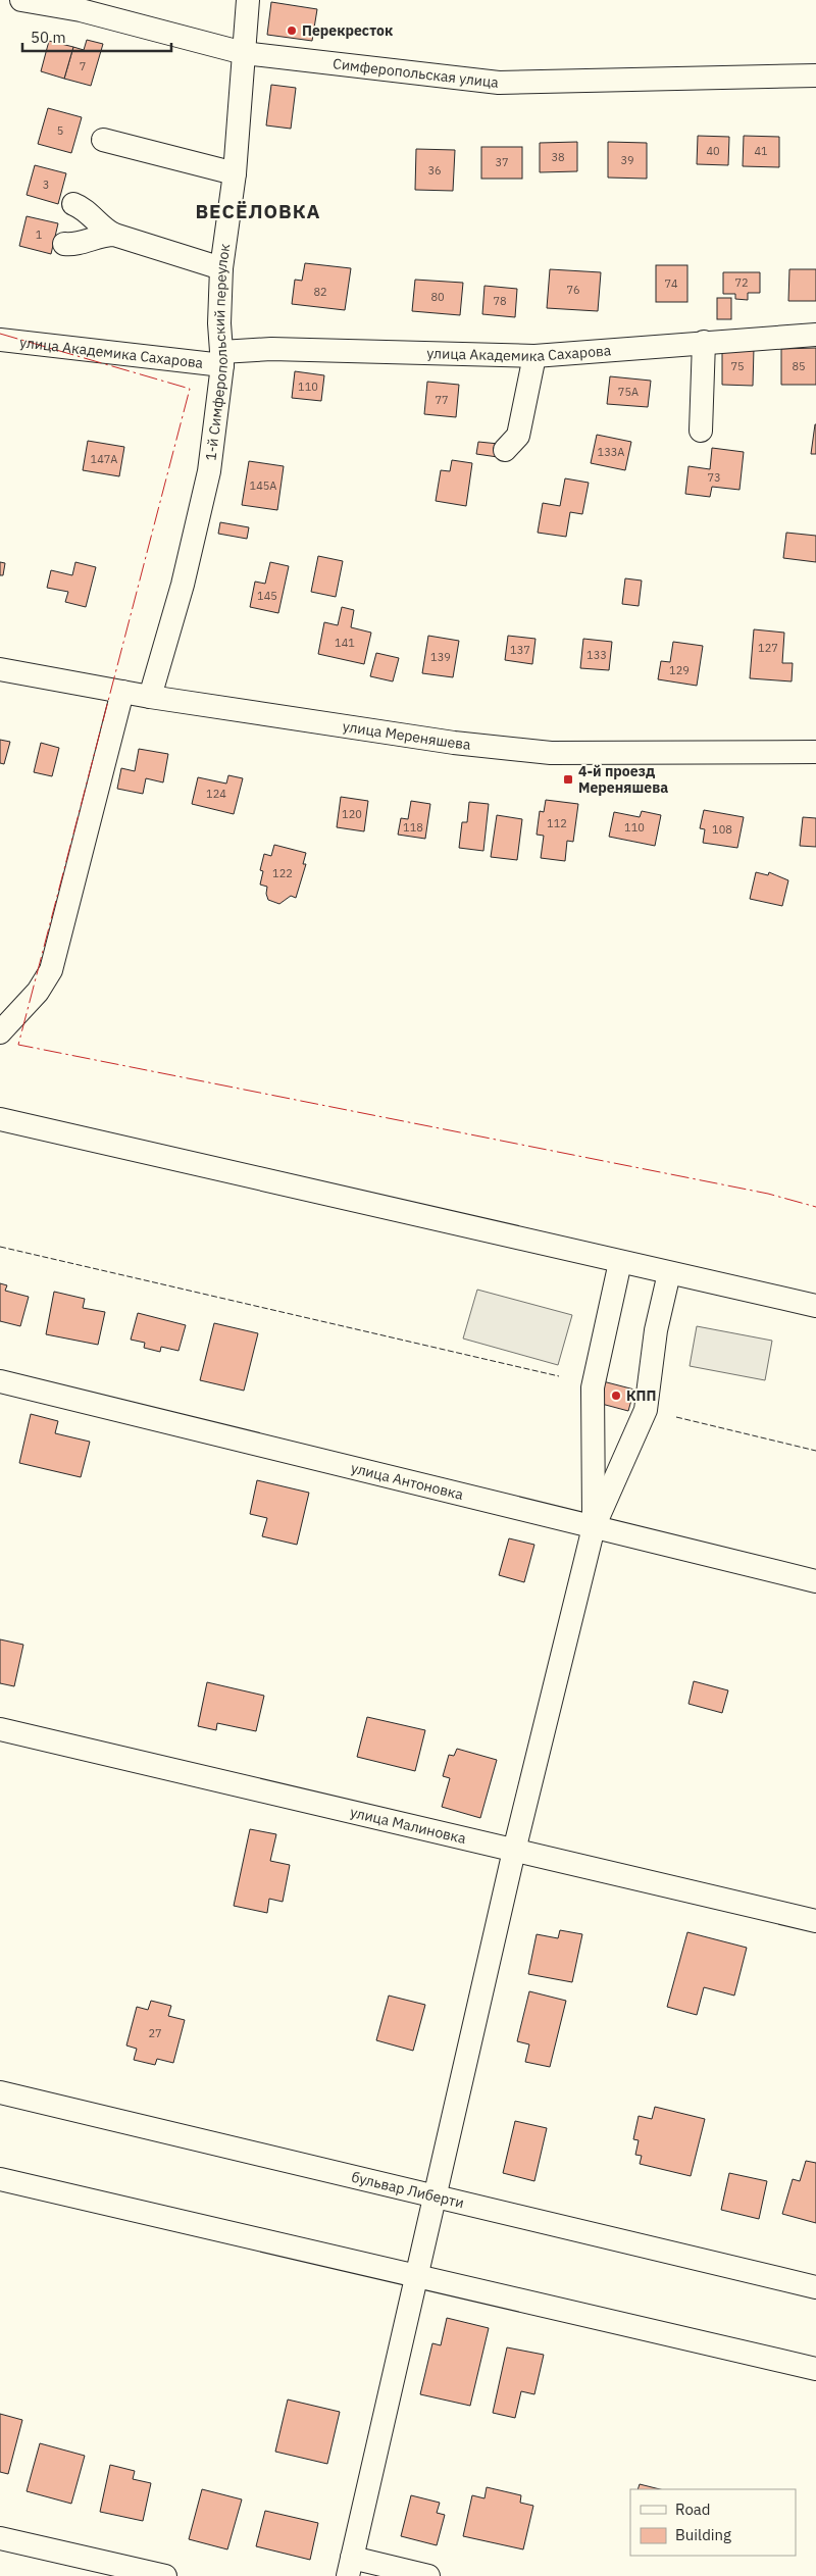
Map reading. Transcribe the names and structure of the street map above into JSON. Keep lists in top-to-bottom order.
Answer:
{
  "streets": {
    "street": [
      "Симферопольская улица",
      "улица Академика Сахарова",
      "1-й Симферопольский переулок",
      "улица Мереняшева",
      "улица Антоновка",
      "улица Малиновка",
      "бульвар Либерти"
    ]
  },
  "crossings": [
    ["Симферопольская улица", "1-й Симферопольский переулок"],
    ["улица Академика Сахарова", "1-й Симферопольский переулок"],
    ["1-й Симферопольский переулок", "улица Мереняшева"]
  ],
  "districts": ["ВЕСЁЛОВКА"],
  "places": {
    "other": ["Перекресток", "КПП"],
    "transit": ["4-й проезд Мереняшева"]
  },
  "house_numbers": [
    "7",
    "5",
    "40",
    "41",
    "38",
    "39",
    "37",
    "36",
    "3",
    "1",
    "72",
    "74",
    "76",
    "82",
    "80",
    "78",
    "75",
    "85",
    "110",
    "75А",
    "77",
    "133А",
    "147А",
    "73",
    "145А",
    "145",
    "141",
    "127",
    "137",
    "133",
    "139",
    "129",
    "124",
    "120",
    "112",
    "118",
    "110",
    "108",
    "122",
    "27"
  ],
  "legend": ["Road", "Building"],
  "scale_bar": "50 m"
}
